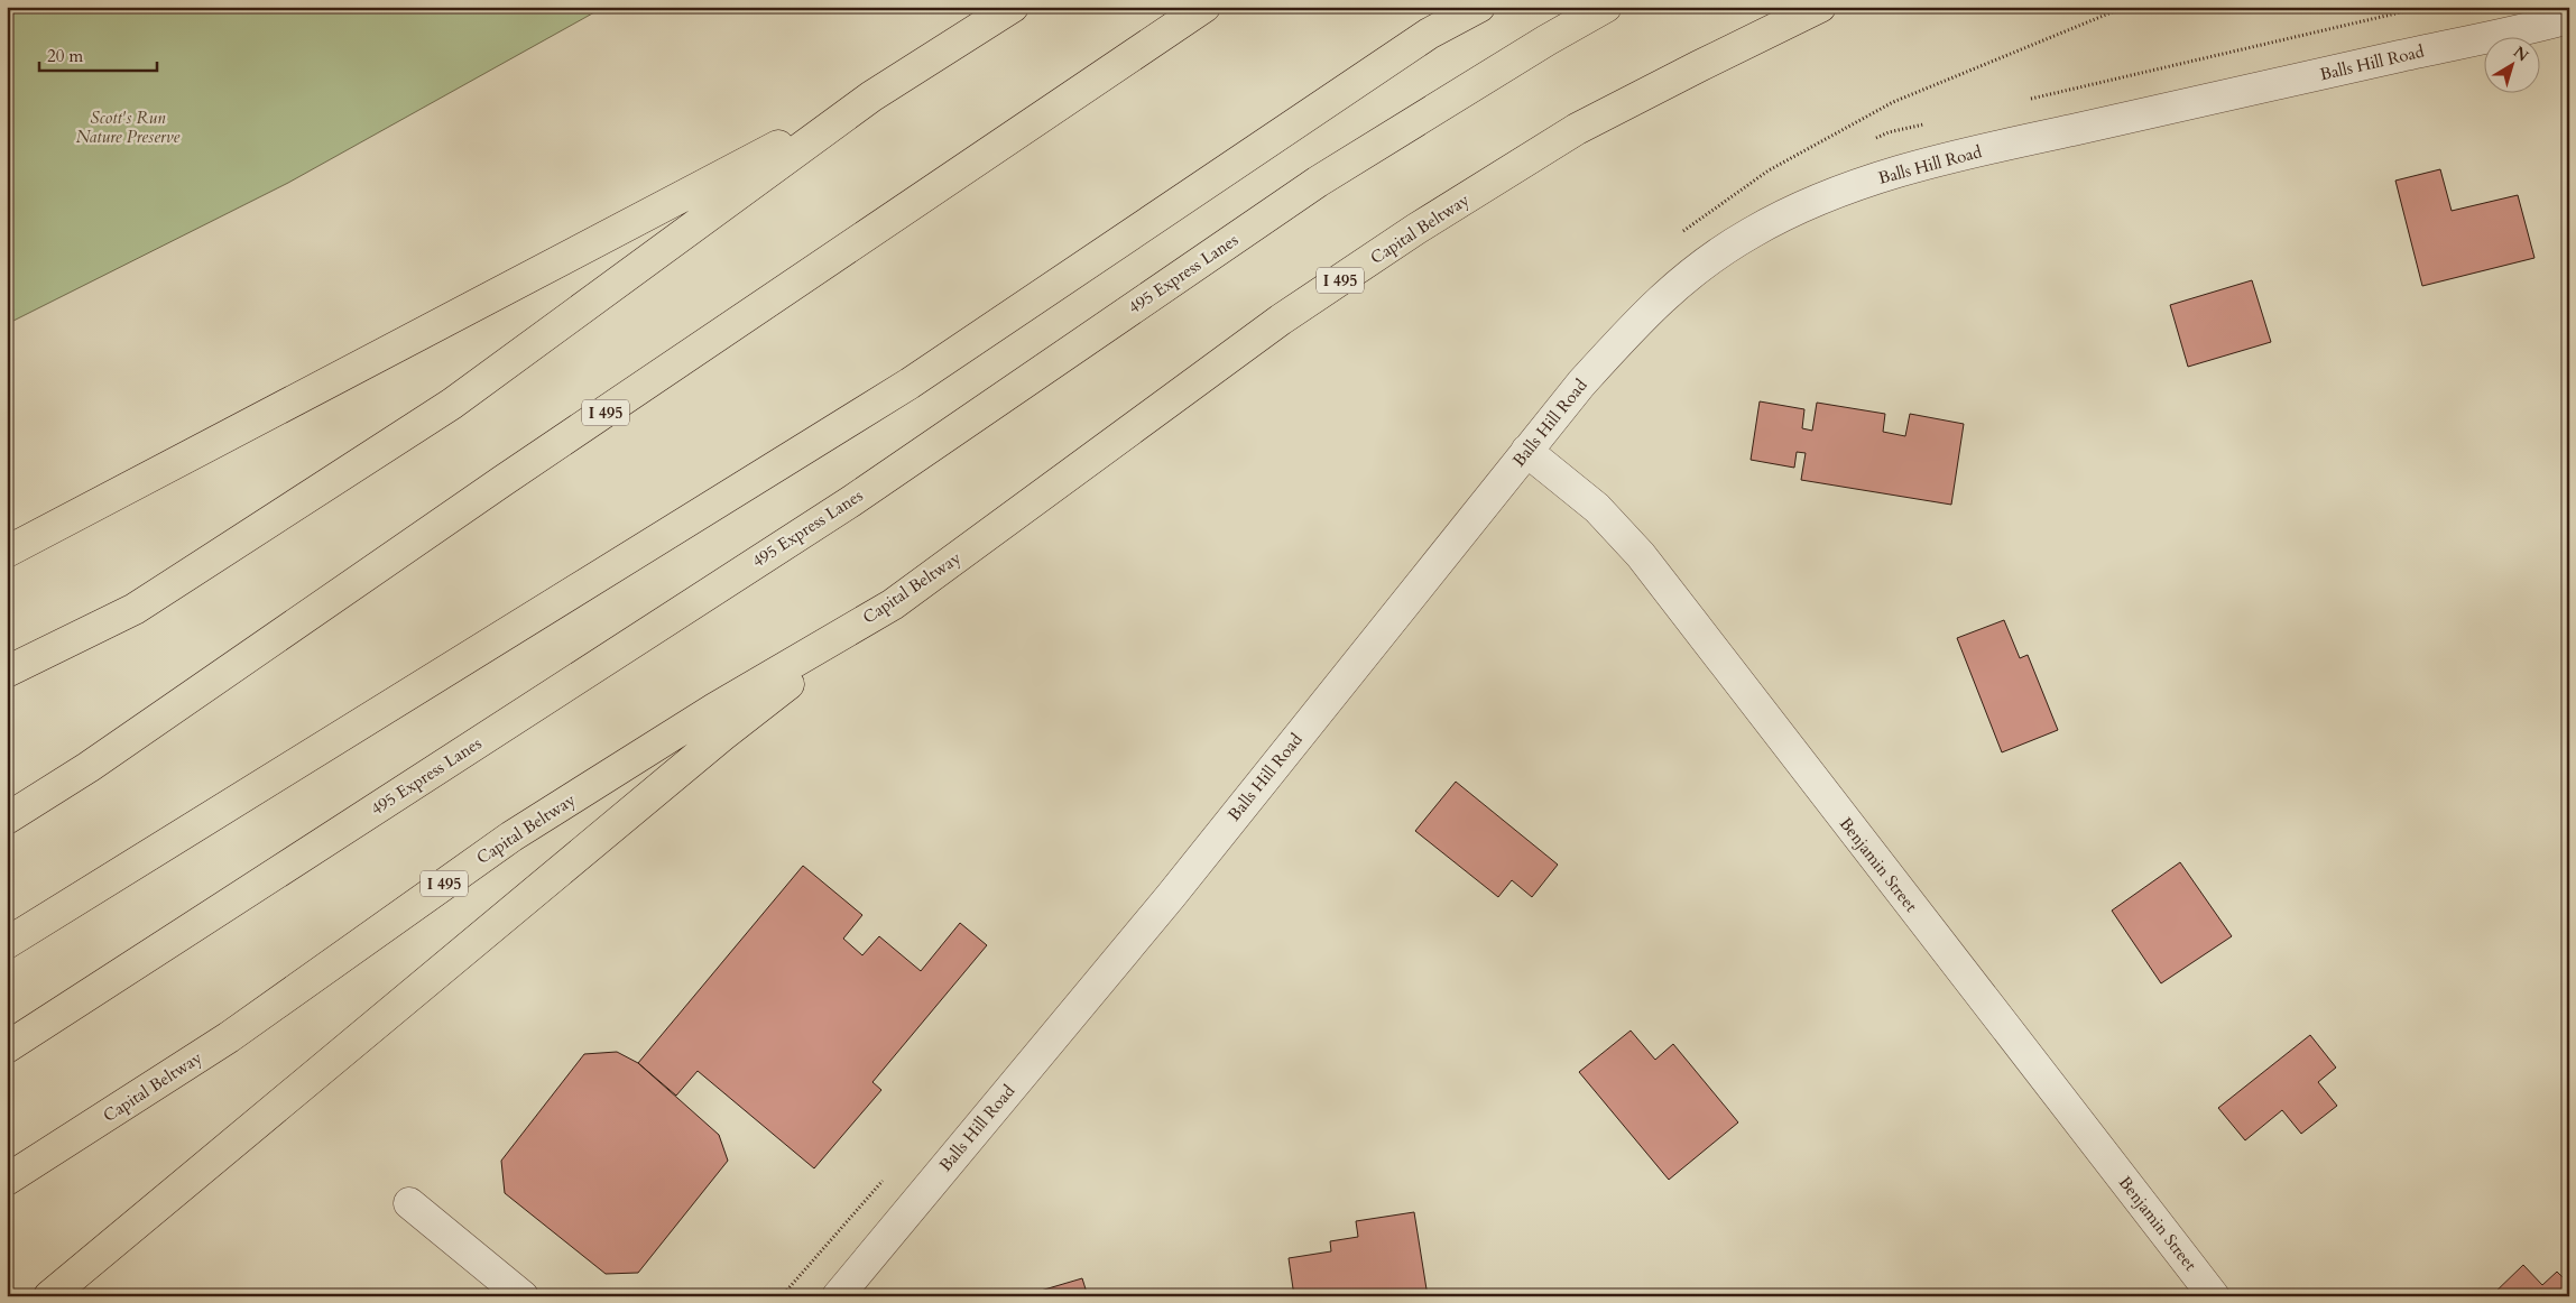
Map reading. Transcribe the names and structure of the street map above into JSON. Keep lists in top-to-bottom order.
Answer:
{
  "streets": {
    "highway": ["Capital Beltway", "495 Express Lanes", "I 495"],
    "street": ["Balls Hill Road", "Benjamin Street"]
  },
  "crossings": [
    ["Balls Hill Road", "Benjamin Street"]
  ],
  "parks": ["Scott's Run Nature Preserve"],
  "scale_bar": "20 m",
  "north": "top right"
}
